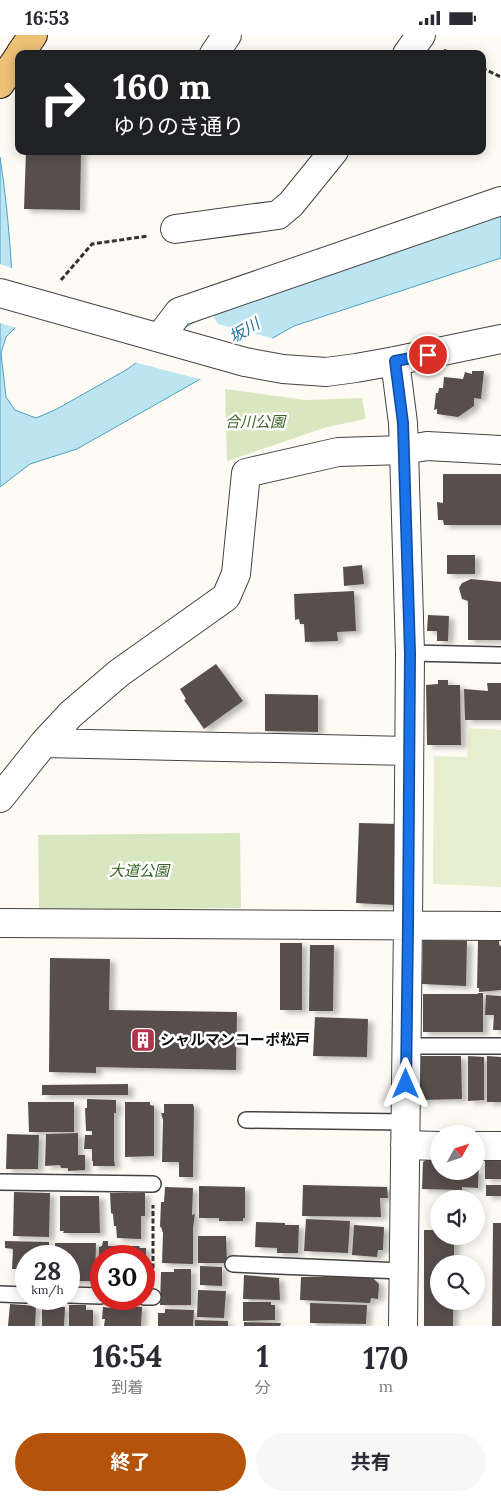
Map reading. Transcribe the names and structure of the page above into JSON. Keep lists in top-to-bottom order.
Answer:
{
  "water": ["坂川"],
  "parks": ["合川公園", "大道公園"],
  "places": {
    "building": ["シャルマンコーポ松戸"]
  },
  "north": "top right",
  "page": {
    "status": "16:53",
    "turn": ["160 m", "ゆりのき通り"],
    "speed": "28 km/h",
    "limit": "30",
    "eta": [
      "16:54",
      "到着",
      "1",
      "分",
      "170",
      "m"
    ],
    "buttons": ["終了", "共有"]
  }
}
